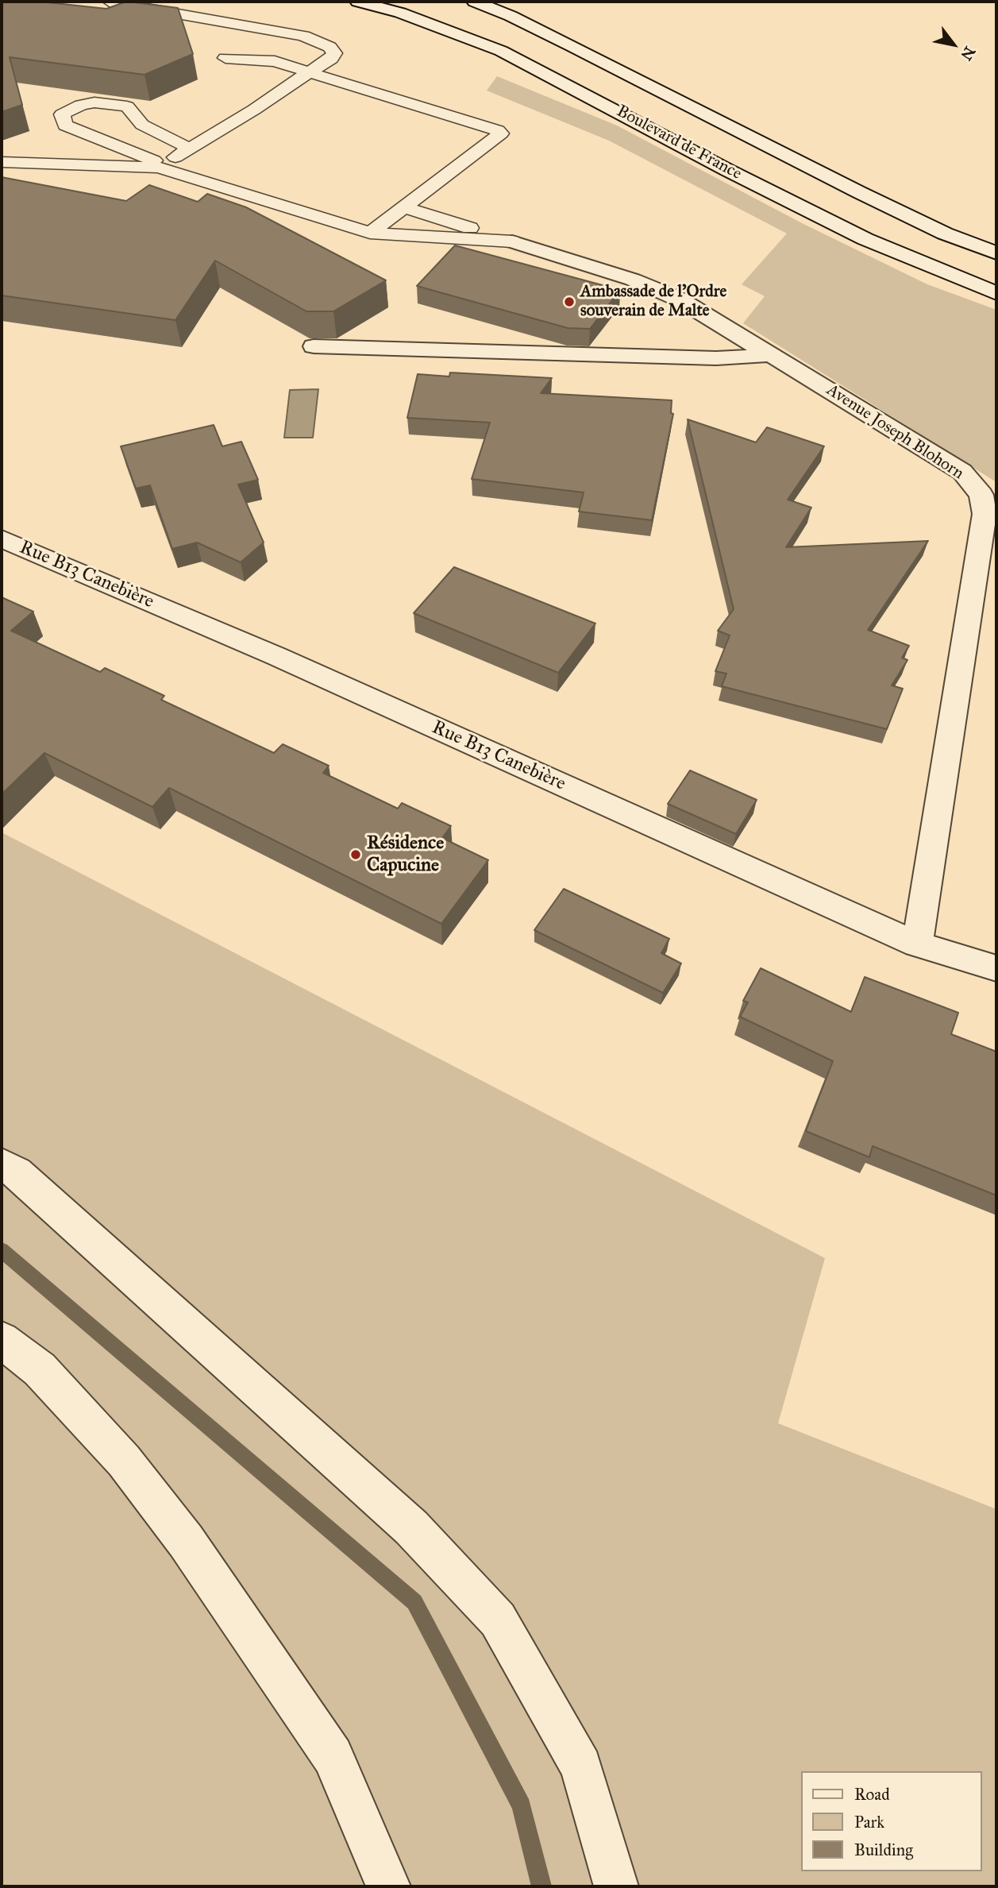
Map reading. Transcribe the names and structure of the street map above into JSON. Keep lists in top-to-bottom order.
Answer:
{
  "streets": {
    "street": ["Boulevard de France", "Avenue Joseph Blohorn", "Rue B13 Canebière"]
  },
  "crossings": [
    ["Avenue Joseph Blohorn", "Rue B13 Canebière"]
  ],
  "places": ["Ambassade de l’Ordre souverain de Malte", "Résidence Capucine"],
  "legend": ["Road", "Park", "Building"],
  "north": "bottom right"
}
